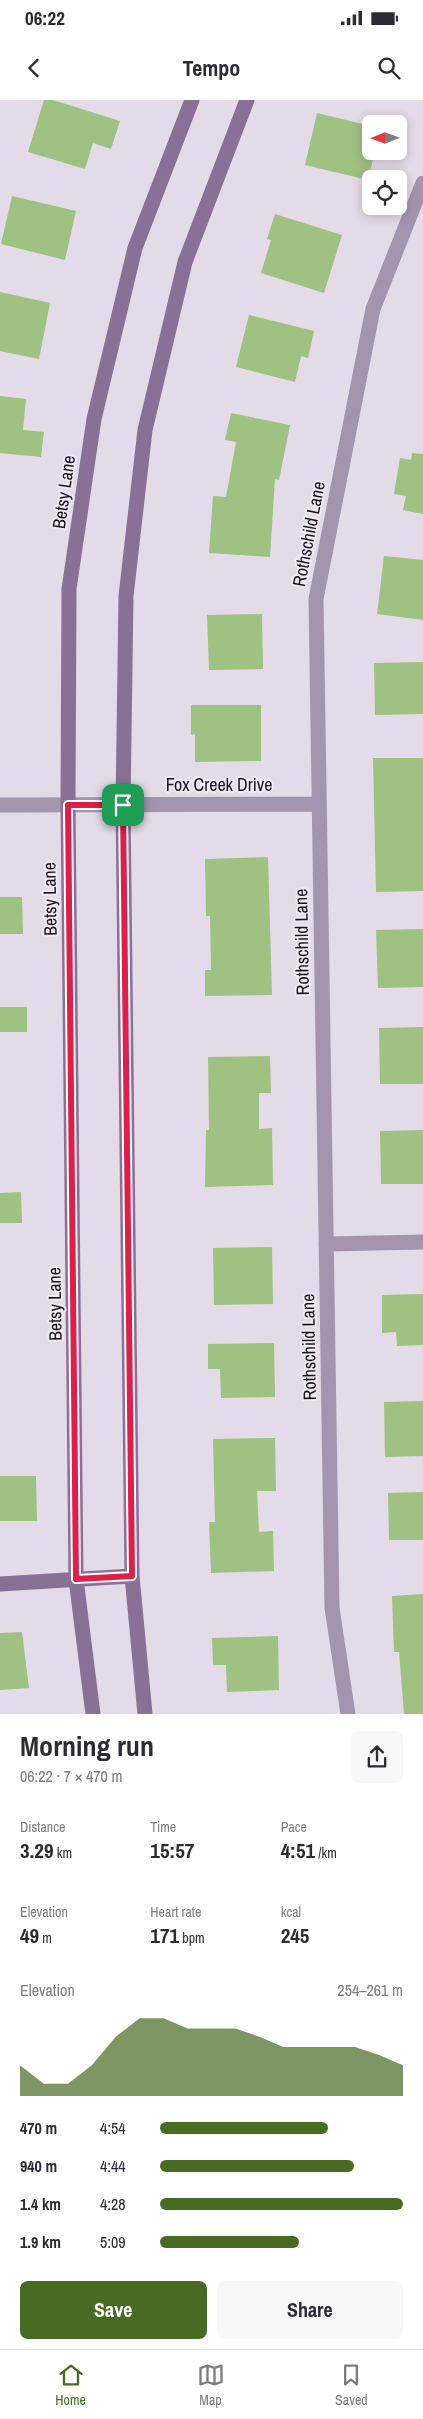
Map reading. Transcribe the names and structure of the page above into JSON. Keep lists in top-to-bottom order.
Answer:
{
  "streets": {
    "main road": ["Betsy Lane"],
    "street": ["Rothschild Lane", "Fox Creek Drive"]
  },
  "crossings": [
    ["Betsy Lane", "Fox Creek Drive"],
    ["Rothschild Lane", "Fox Creek Drive"]
  ],
  "north": "left",
  "page": {
    "status": "06:22",
    "header": "Tempo",
    "heading": ["Morning run", "06:22 · 7 × 470 m"],
    "stats": [
      ["Distance", "3.29 km"],
      ["Time", "15:57"],
      ["Pace", "4:51 /km"],
      ["Elevation", "49 m"],
      ["Heart rate", "171 bpm"],
      ["kcal", "245"]
    ],
    "chart": ["Elevation", "254–261 m"],
    "list": [
      {
        "name": "470 m",
        "note": "4:54"
      },
      {
        "name": "940 m",
        "note": "4:44"
      },
      {
        "name": "1.4 km",
        "note": "4:28"
      },
      {
        "name": "1.9 km",
        "note": "5:09"
      }
    ],
    "buttons": ["Save", "Share"],
    "tabs": ["Home", "Map", "Saved"]
  }
}
